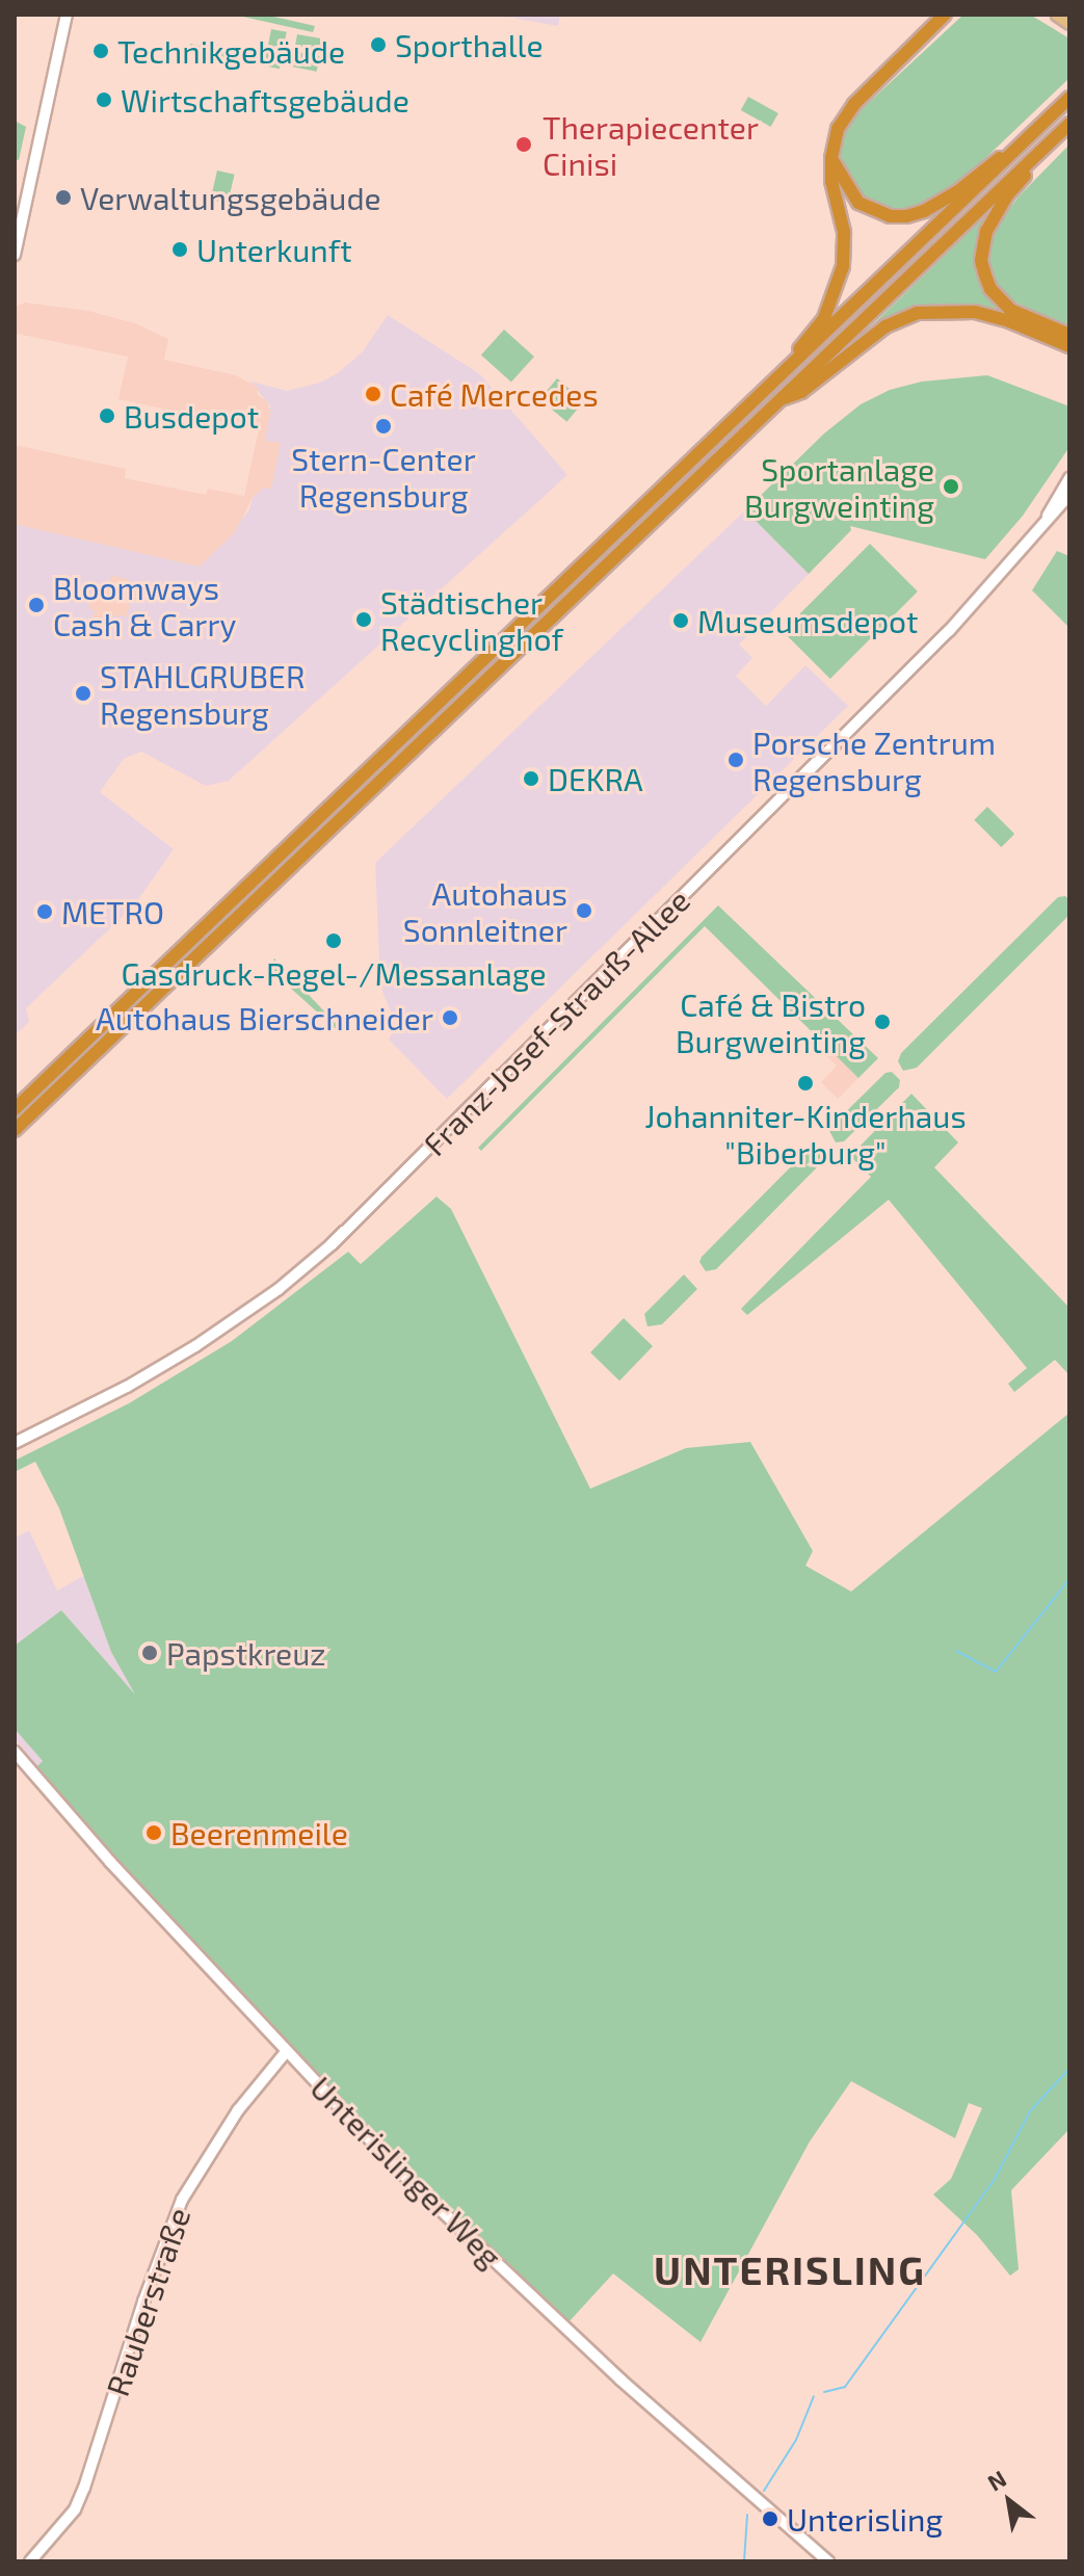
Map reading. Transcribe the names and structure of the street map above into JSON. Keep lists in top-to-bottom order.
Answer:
{
  "streets": {
    "street": ["Franz-Josef-Strauß-Allee", "Unterislinger Weg", "Rauberstraße"]
  },
  "crossings": [
    ["Unterislinger Weg", "Rauberstraße"]
  ],
  "districts": ["UNTERISLING"],
  "places": [
    "Sporthalle",
    "Technikgebäude",
    "Wirtschaftsgebäude",
    "Therapiecenter Cinisi",
    "Verwaltungsgebäude",
    "Unterkunft",
    "Café Mercedes",
    "Busdepot",
    "Stern-Center Regensburg",
    "Sportanlage Burgweinting",
    "Bloomways Cash & Carry",
    "Städtischer Recyclinghof",
    "Museumsdepot",
    "STAHLGRUBER Regensburg",
    "Porsche Zentrum Regensburg",
    "DEKRA",
    "Autohaus Sonnleitner",
    "METRO",
    "Gasdruck-Regel-/Messanlage",
    "Autohaus Bierschneider",
    "Café & Bistro Burgweinting",
    "Johanniter-Kinderhaus \"Biberburg\"",
    "Papstkreuz",
    "Beerenmeile",
    "Unterisling"
  ],
  "north": "top left"
}
